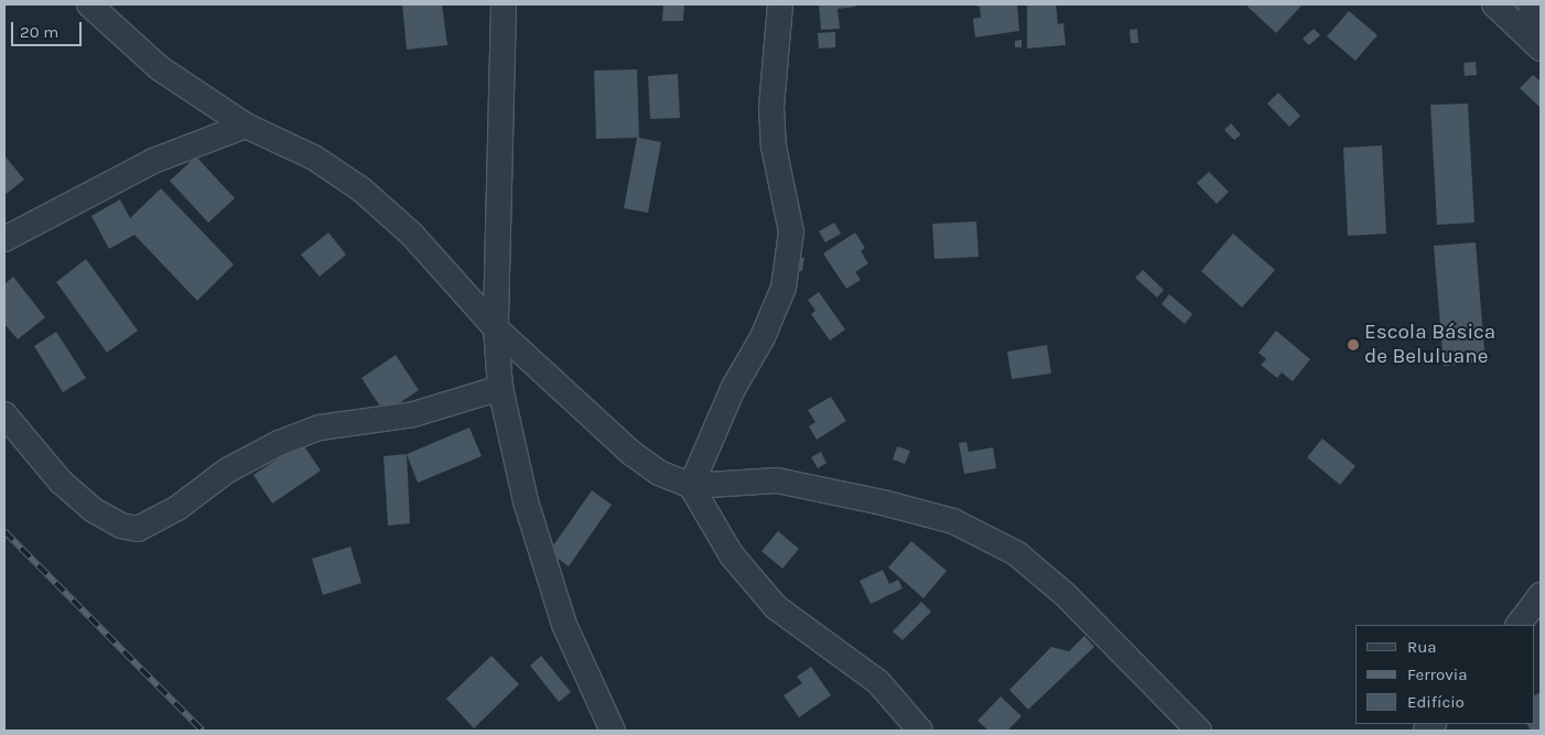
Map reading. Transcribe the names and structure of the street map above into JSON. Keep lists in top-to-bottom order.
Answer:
{
  "places": ["Escola Básica de Beluluane"],
  "legend": ["Rua", "Ferrovia", "Edifício"],
  "scale_bar": "20 m"
}
